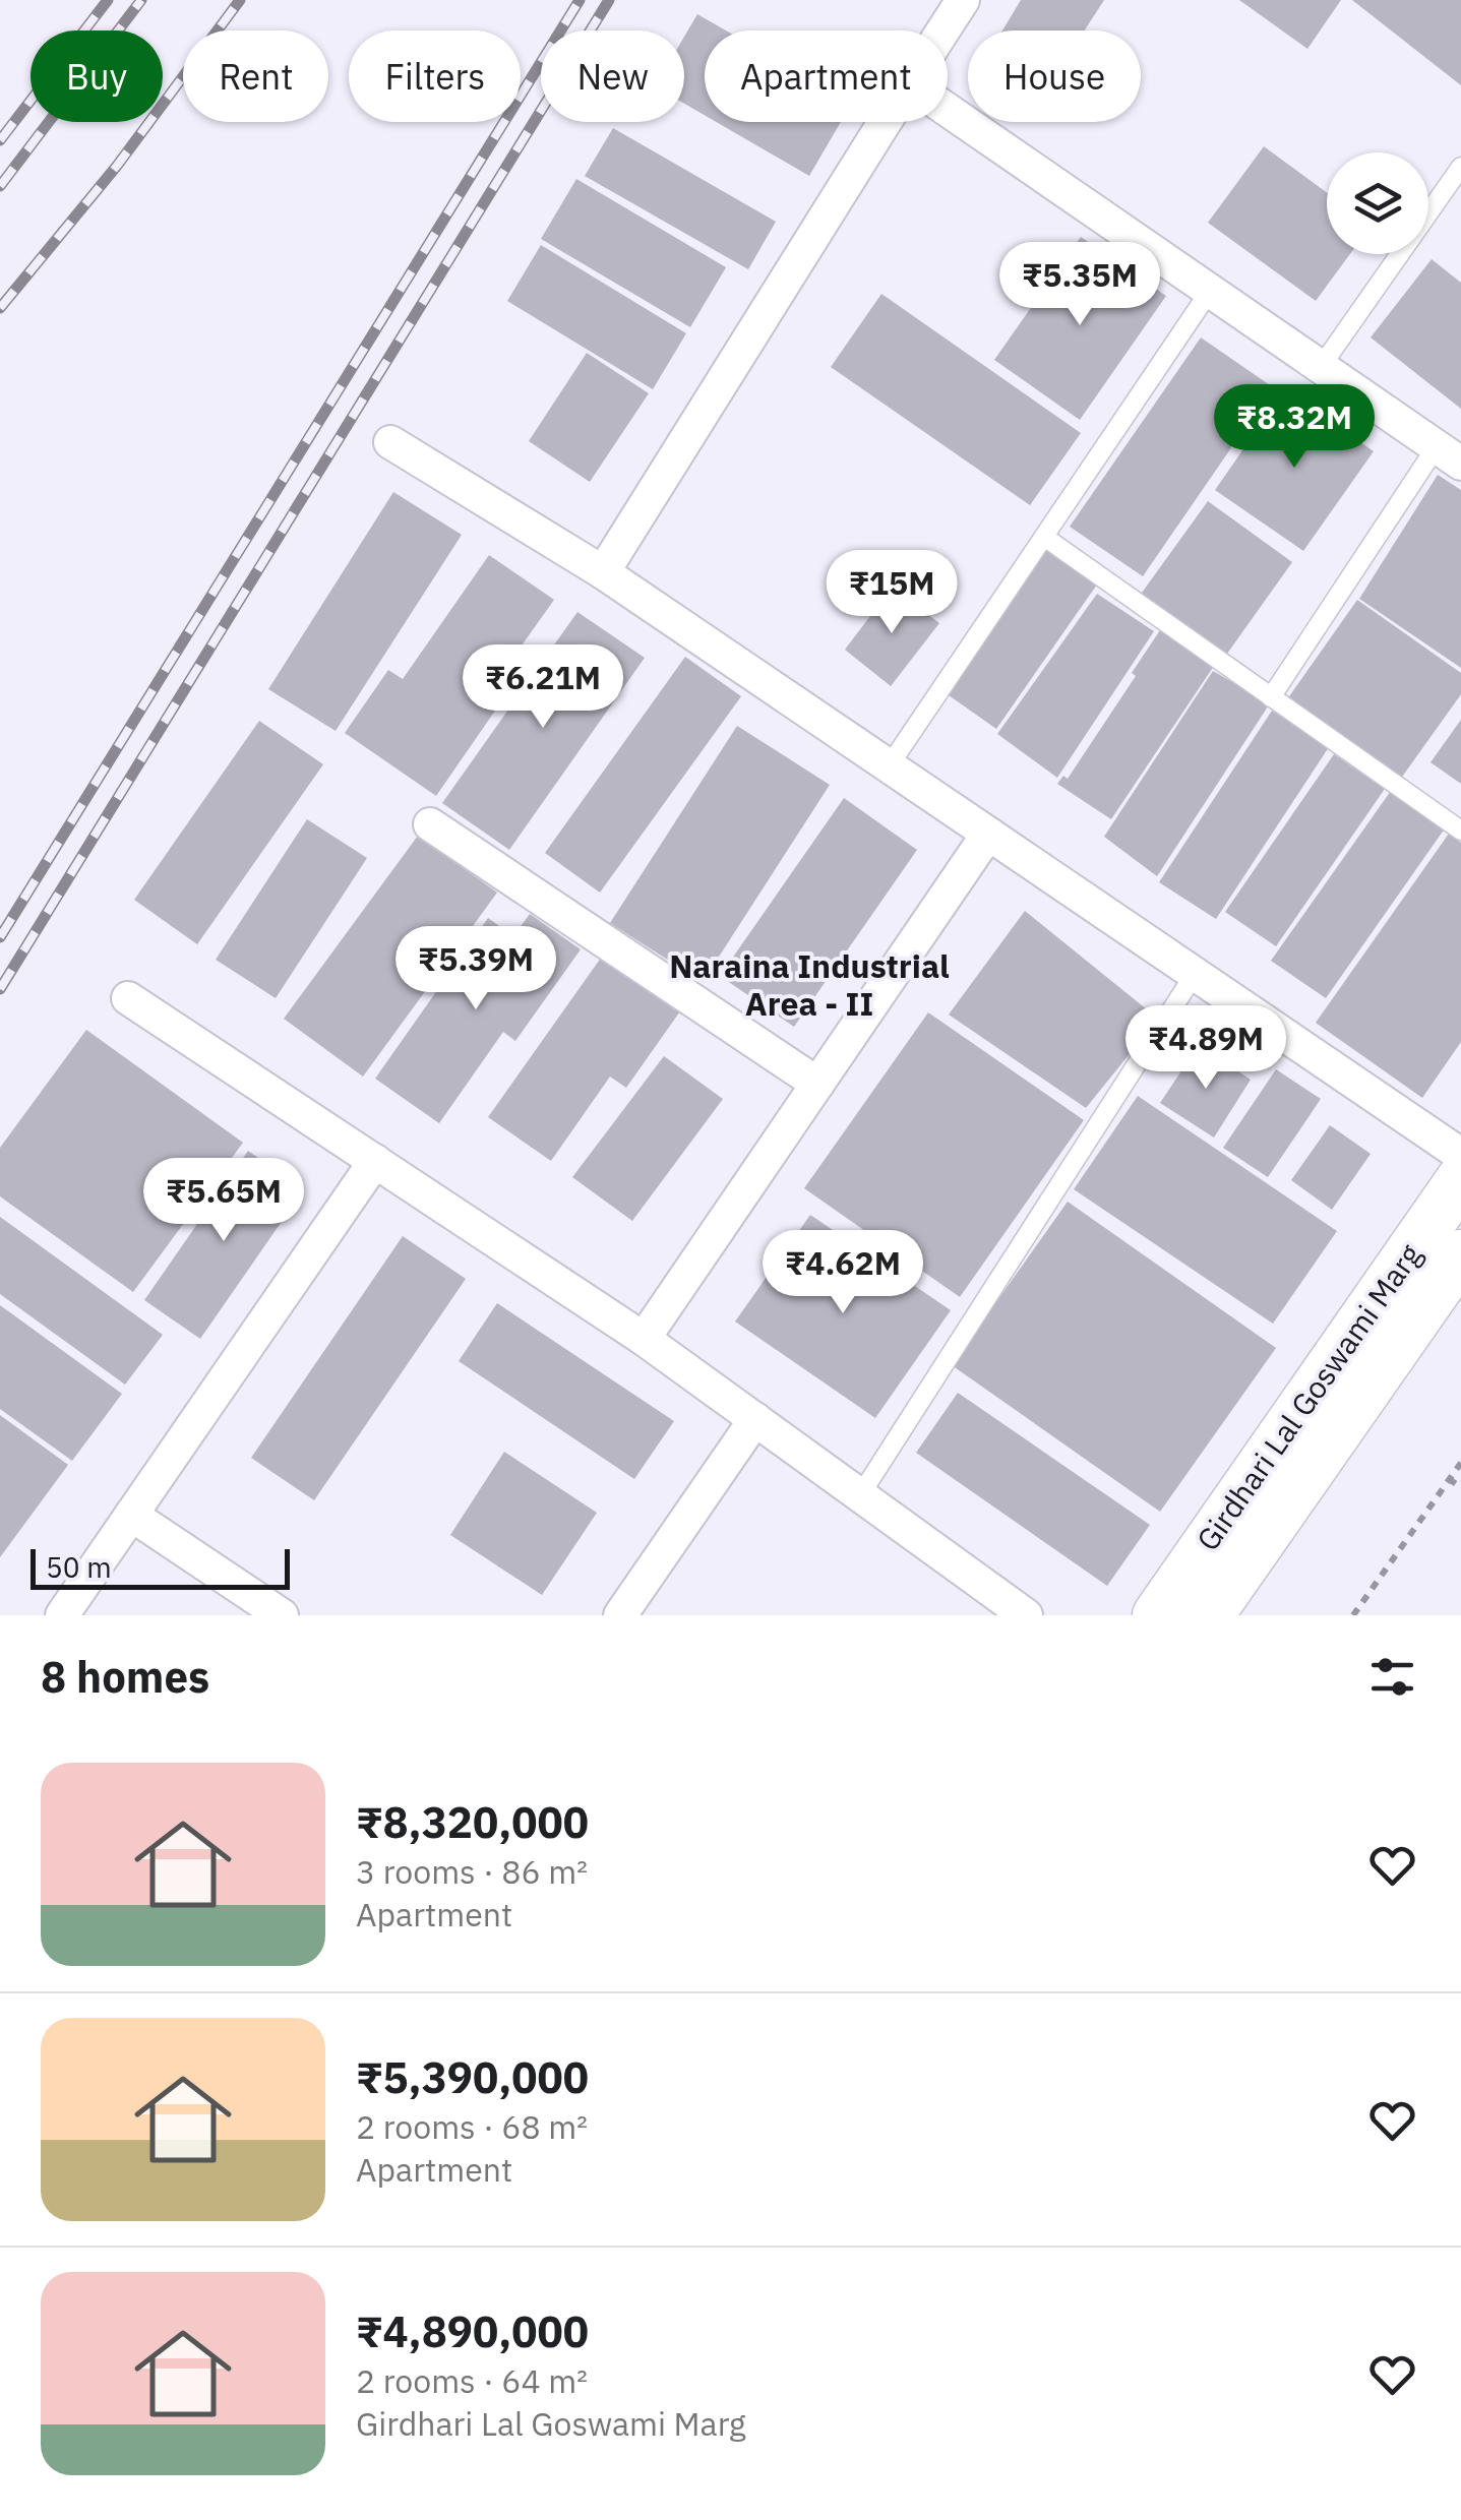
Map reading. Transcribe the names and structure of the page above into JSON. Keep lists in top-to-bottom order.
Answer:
{
  "streets": {
    "main road": ["Girdhari Lal Goswami Marg"]
  },
  "districts": ["Naraina Industrial Area - II"],
  "scale_bar": "50 m",
  "page": {
    "chip": [
      "Buy",
      "Rent",
      "Filters",
      "New",
      "Apartment",
      "House"
    ],
    "price": [
      "₹5.35M",
      "₹8.32M",
      "₹15M",
      "₹6.21M",
      "₹5.39M",
      "₹4.89M",
      "₹5.65M",
      "₹4.62M"
    ],
    "scale": "50 m",
    "heading": "8 homes",
    "list": [
      {
        "name": "₹8,320,000",
        "note": "3 rooms · 86 m² · Apartment"
      },
      {
        "name": "₹5,390,000",
        "note": "2 rooms · 68 m² · Apartment"
      },
      {
        "name": "₹4,890,000",
        "note": "2 rooms · 64 m² · Girdhari Lal Goswami Marg"
      }
    ]
  }
}
